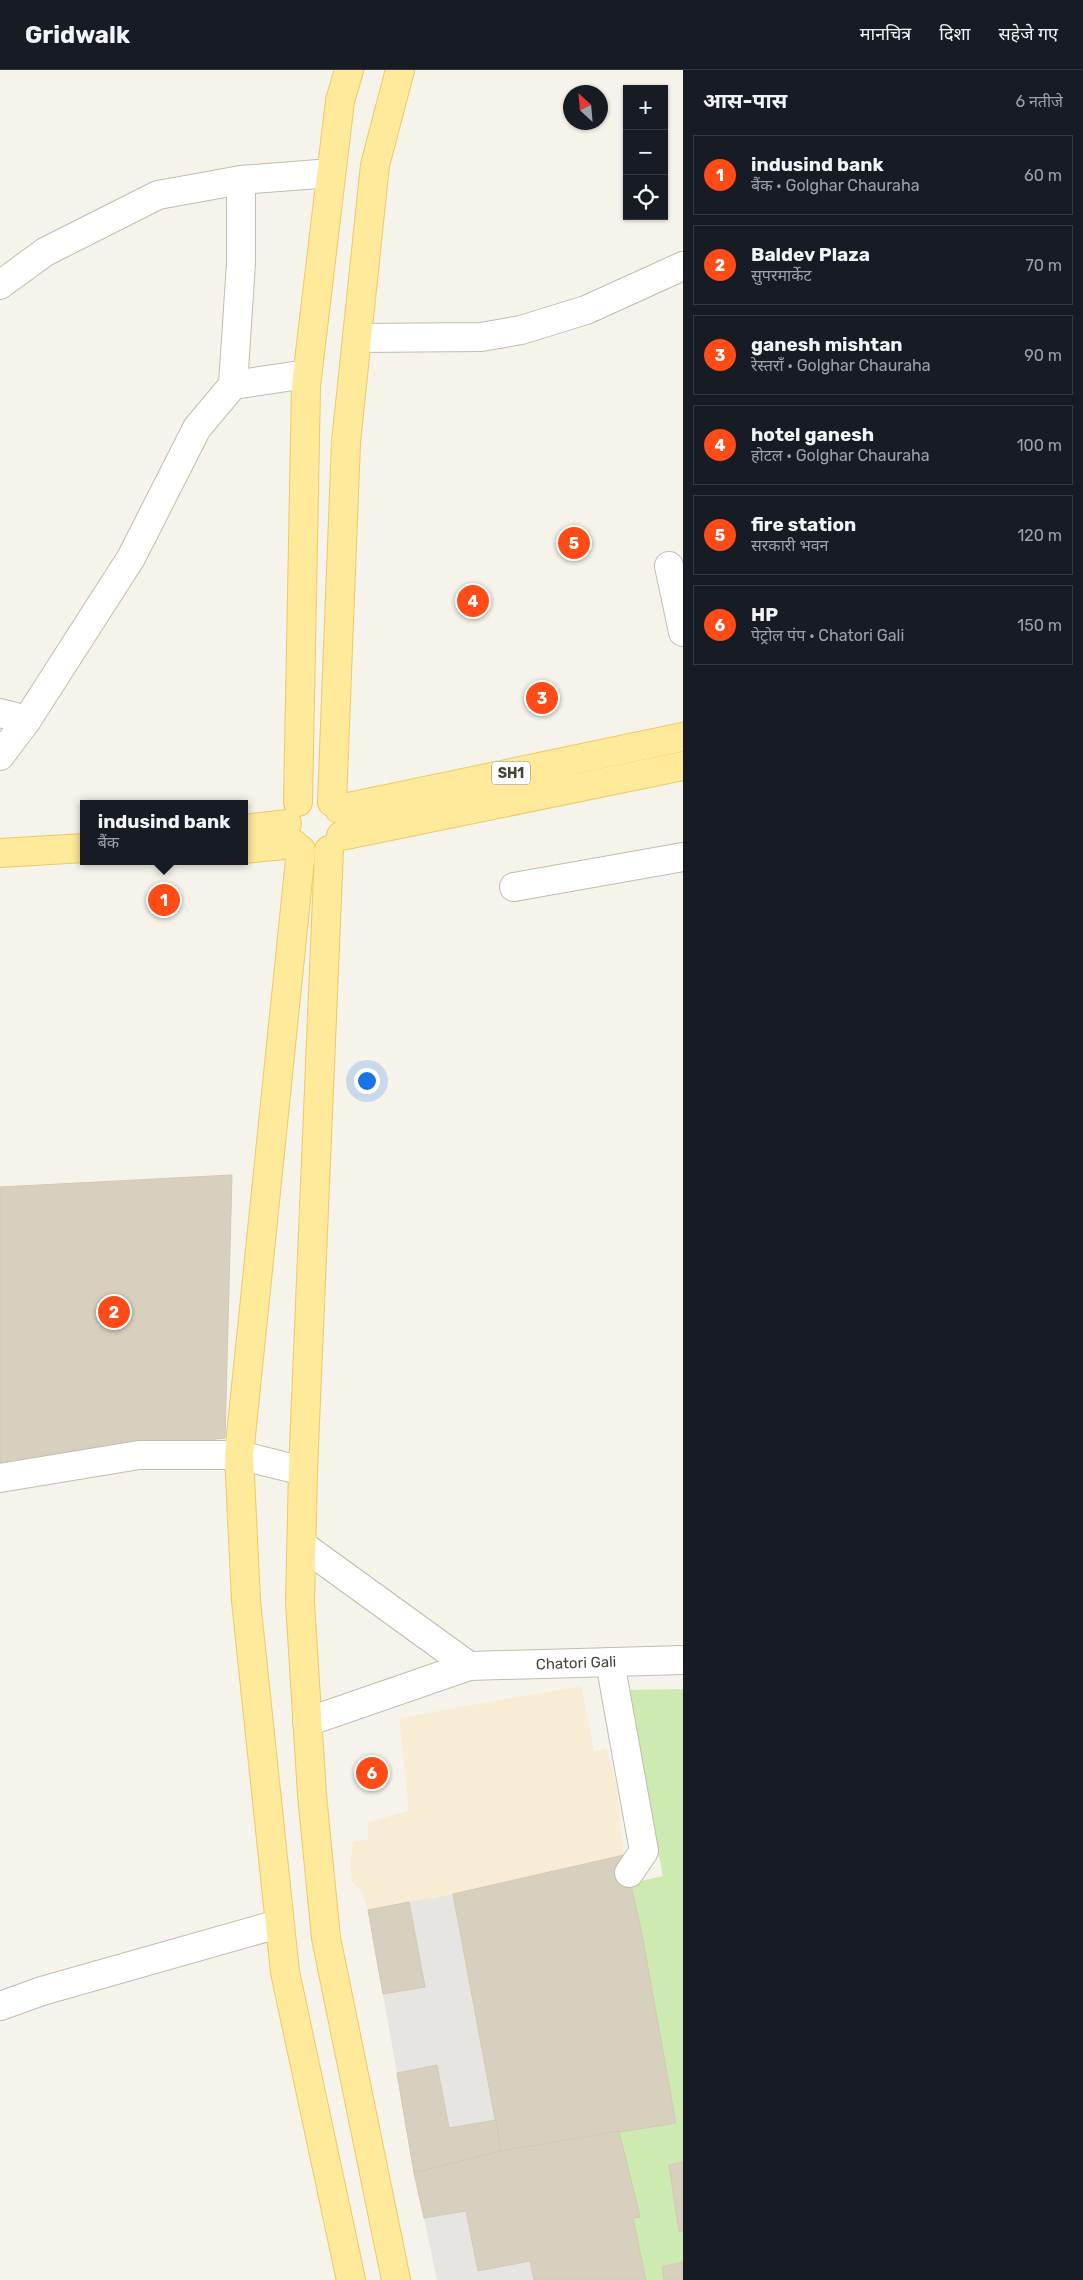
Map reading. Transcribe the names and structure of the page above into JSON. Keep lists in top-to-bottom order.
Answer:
{
  "streets": {
    "main road": ["SH1"],
    "street": ["Chatori Gali"]
  },
  "north": "top left",
  "page": {
    "header": "Gridwalk",
    "nav": ["मानचित्र", "दिशा", "सहेजे गए"],
    "heading": ["आस-पास", "6 नतीजे"],
    "map_buttons": ["+", "−"],
    "list": [
      {
        "mark": "1",
        "name": "indusind bank",
        "note": "बैंक · Golghar Chauraha",
        "value": "60 m"
      },
      {
        "mark": "2",
        "name": "Baldev Plaza",
        "note": "सुपरमार्केट",
        "value": "70 m"
      },
      {
        "mark": "3",
        "name": "ganesh mishtan",
        "note": "रेस्तराँ · Golghar Chauraha",
        "value": "90 m"
      },
      {
        "mark": "4",
        "name": "hotel ganesh",
        "note": "होटल · Golghar Chauraha",
        "value": "100 m"
      },
      {
        "mark": "5",
        "name": "fire station",
        "note": "सरकारी भवन",
        "value": "120 m"
      },
      {
        "mark": "6",
        "name": "HP",
        "note": "पेट्रोल पंप · Chatori Gali",
        "value": "150 m"
      }
    ],
    "pins": [
      "5",
      "4",
      "3",
      "1",
      "2",
      "6"
    ],
    "popup": ["indusind bank", "बैंक"]
  }
}
